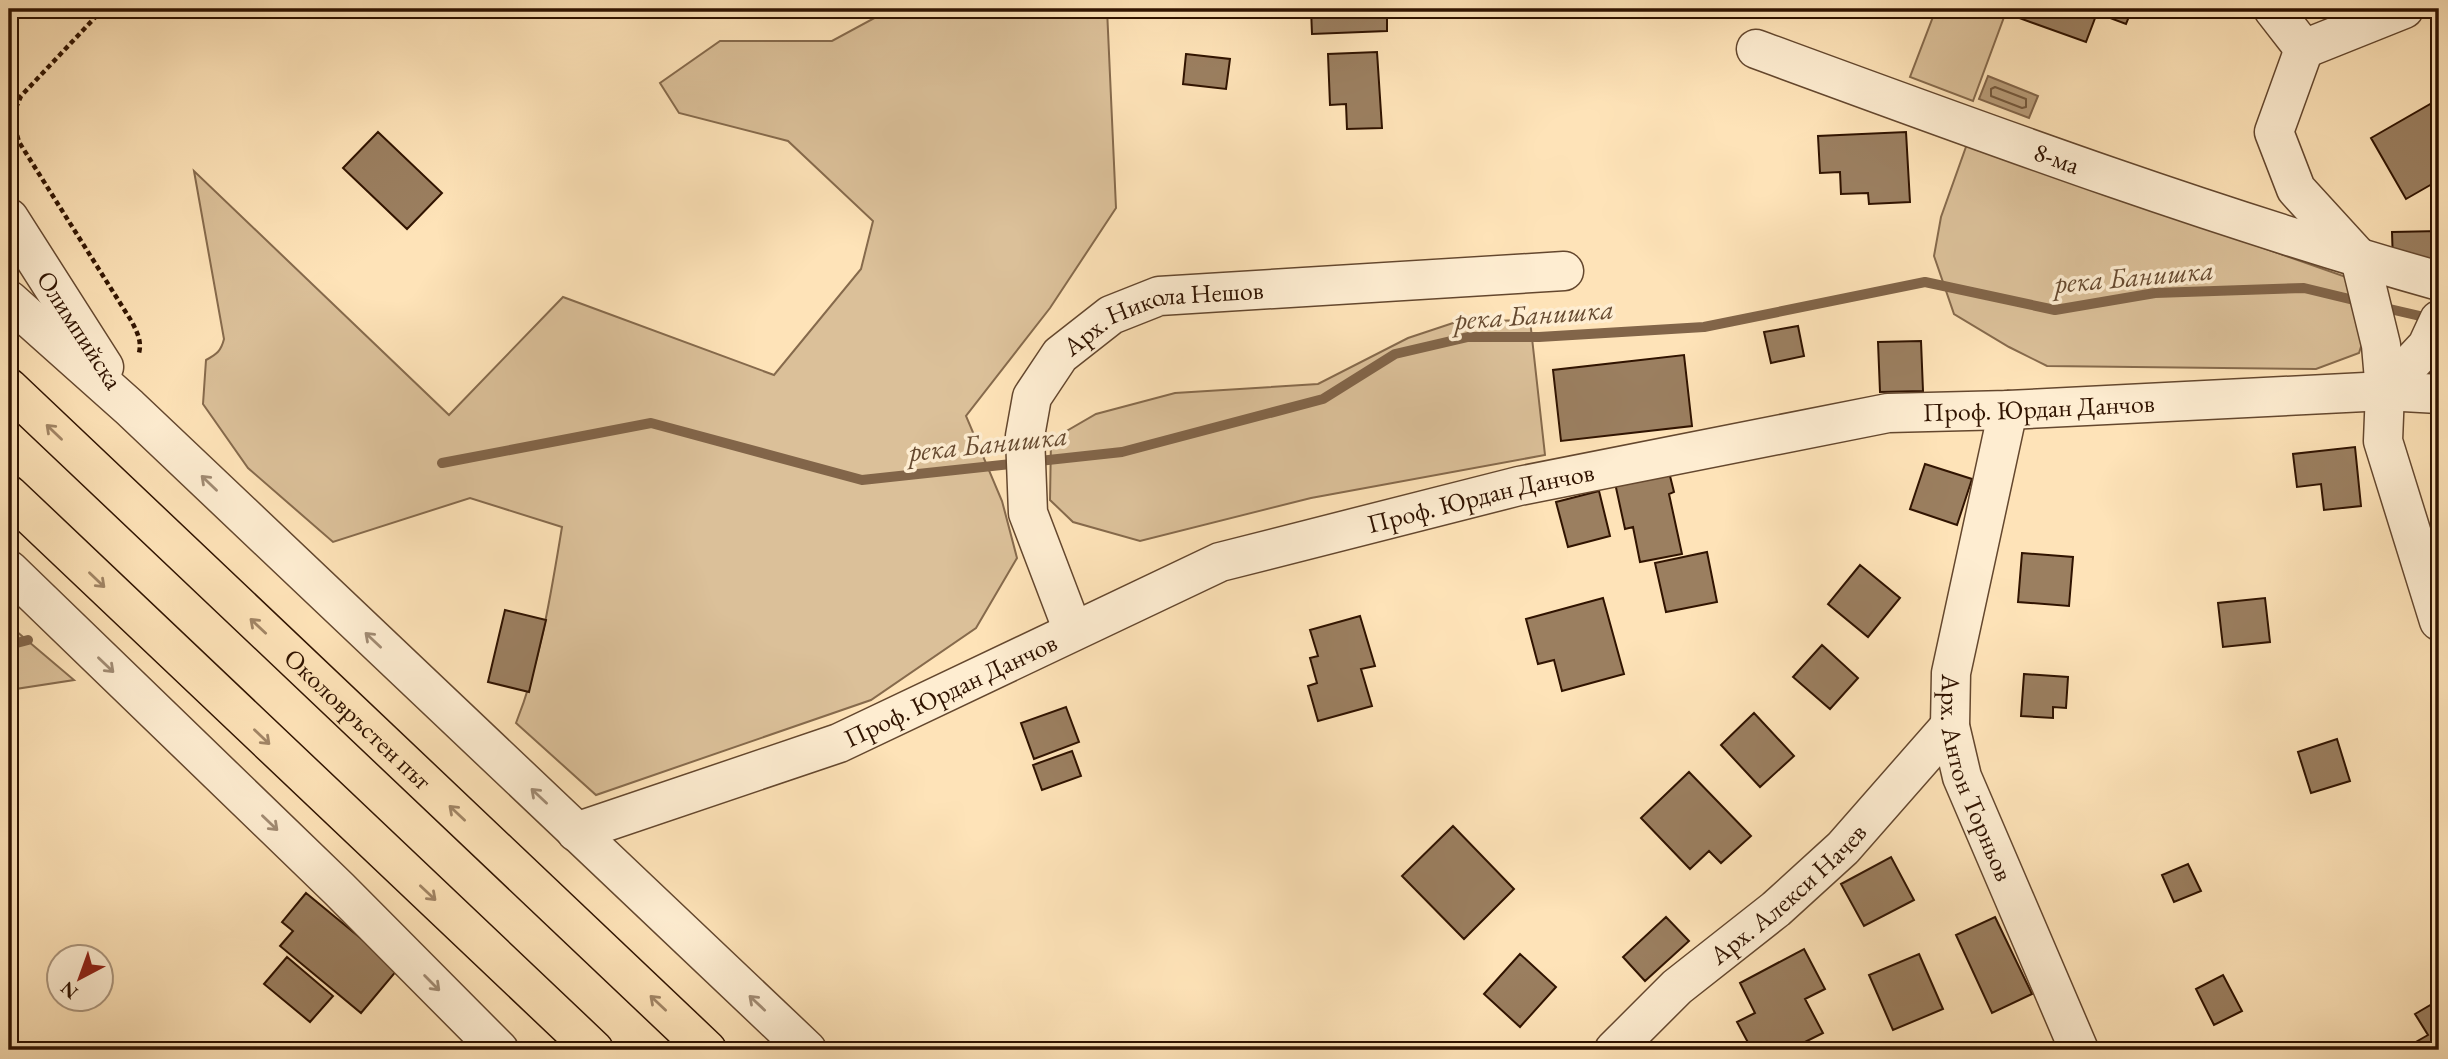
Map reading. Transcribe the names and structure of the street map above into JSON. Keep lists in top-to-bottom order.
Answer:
{
  "streets": {
    "highway": ["Околовръстен път"],
    "street": [
      "8-ма",
      "Арх. Никола Нешов",
      "Олимпийска",
      "Проф. Юрдан Данчов",
      "Арх. Антон Торньов",
      "Арх. Алекси Начев"
    ]
  },
  "crossings": [
    ["Арх. Никола Нешов", "Проф. Юрдан Данчов"],
    ["Проф. Юрдан Данчов", "Арх. Антон Торньов"],
    ["Арх. Антон Торньов", "Арх. Алекси Начев"]
  ],
  "water": ["река Банишка"],
  "north": "bottom left"
}
